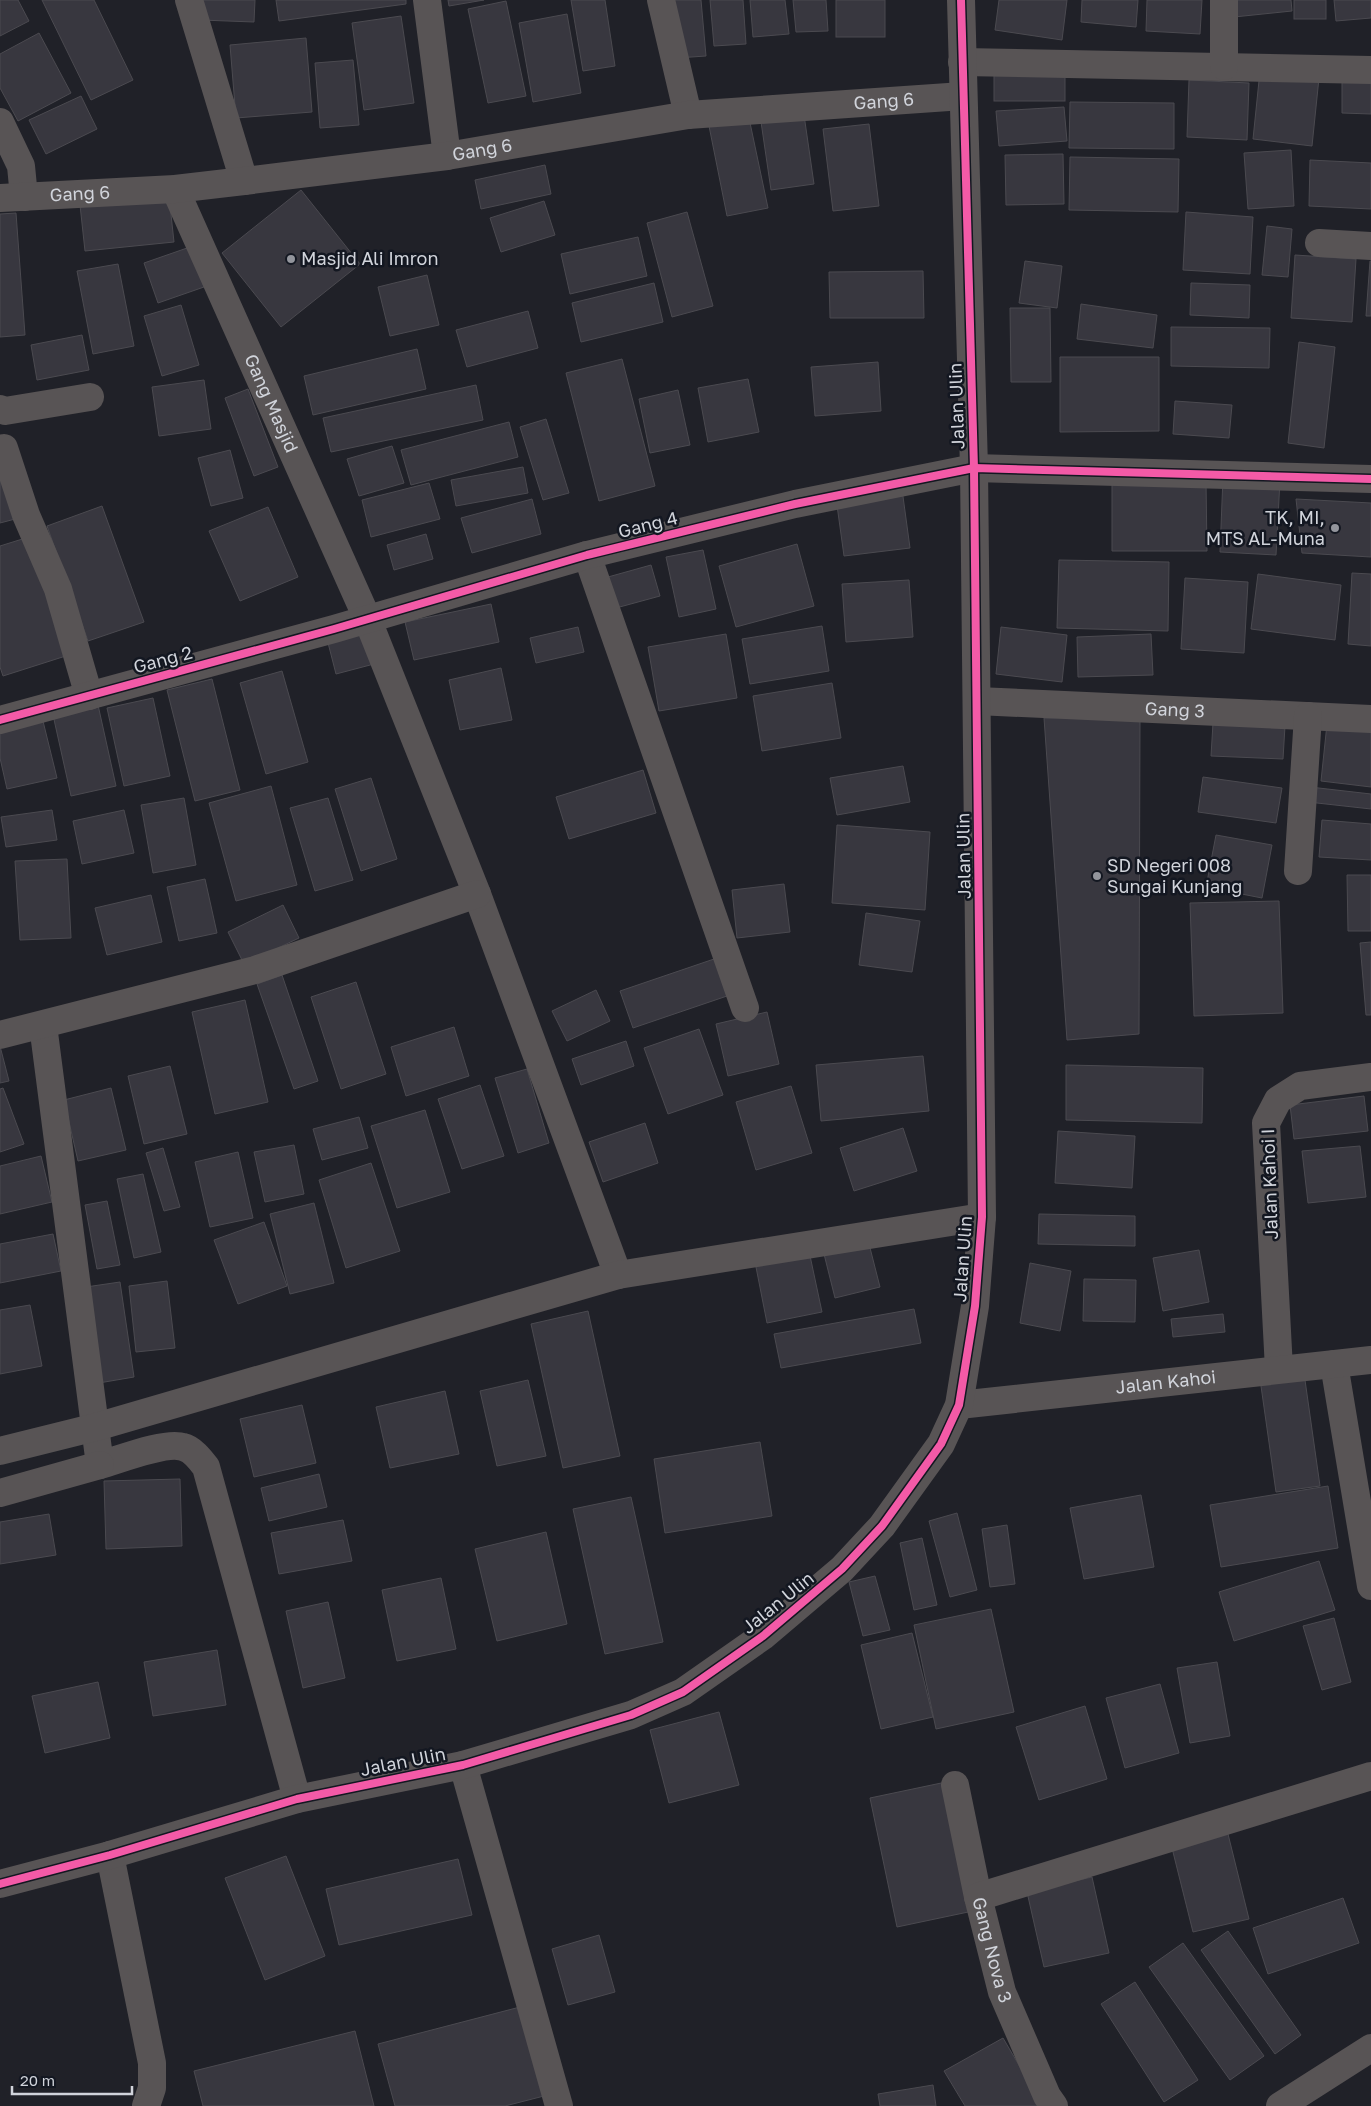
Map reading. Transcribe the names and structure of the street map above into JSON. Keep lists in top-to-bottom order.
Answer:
{
  "streets": {
    "street": [
      "Gang 6",
      "Gang Masjid",
      "Jalan Ulin",
      "Gang 4",
      "Gang 2",
      "Gang 3",
      "Jalan Kahoi I",
      "Jalan Kahoi",
      "Gang Nova 3"
    ]
  },
  "crossings": [
    ["Gang 6", "Gang Masjid"],
    ["Gang 6", "Jalan Ulin"],
    ["Gang Masjid", "Gang 4"],
    ["Jalan Ulin", "Gang 4"],
    ["Jalan Ulin", "Gang 3"],
    ["Jalan Ulin", "Jalan Kahoi"],
    ["Gang 4", "Gang 2"],
    ["Jalan Kahoi I", "Jalan Kahoi"]
  ],
  "places": ["Masjid Ali Imron", "TK, MI, MTS AL-Muna", "SD Negeri 008 Sungai Kunjang"],
  "scale_bar": "20 m"
}
